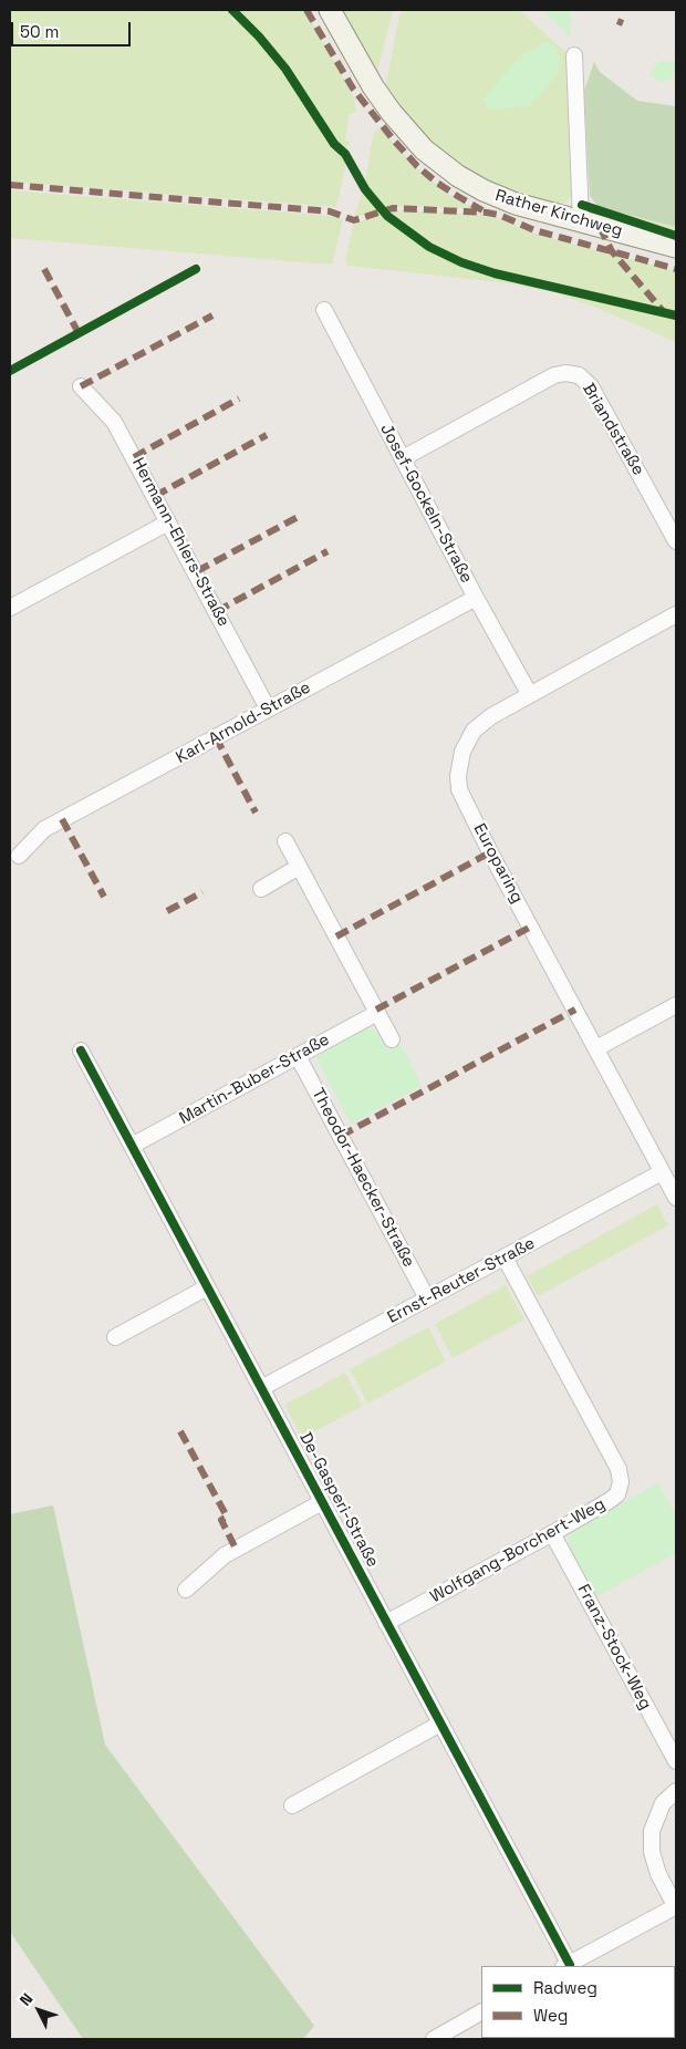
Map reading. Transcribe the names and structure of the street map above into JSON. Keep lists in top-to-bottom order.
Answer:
{
  "streets": {
    "main road": ["Rather Kirchweg"],
    "street": [
      "Briandstraße",
      "Josef-Gockeln-Straße",
      "Hermann-Ehlers-Straße",
      "Karl-Arnold-Straße",
      "Europaring",
      "Martin-Buber-Straße",
      "Theodor-Haecker-Straße",
      "Ernst-Reuter-Straße",
      "De-Gasperi-Straße",
      "Wolfgang-Borchert-Weg",
      "Franz-Stock-Weg"
    ]
  },
  "crossings": [
    ["Briandstraße", "Josef-Gockeln-Straße"],
    ["Josef-Gockeln-Straße", "Karl-Arnold-Straße"],
    ["Josef-Gockeln-Straße", "Europaring"],
    ["Hermann-Ehlers-Straße", "Karl-Arnold-Straße"],
    ["Europaring", "Ernst-Reuter-Straße"],
    ["Martin-Buber-Straße", "Theodor-Haecker-Straße"],
    ["Martin-Buber-Straße", "De-Gasperi-Straße"],
    ["Theodor-Haecker-Straße", "Ernst-Reuter-Straße"],
    ["Ernst-Reuter-Straße", "De-Gasperi-Straße"],
    ["Ernst-Reuter-Straße", "Wolfgang-Borchert-Weg"],
    ["De-Gasperi-Straße", "Wolfgang-Borchert-Weg"],
    ["Wolfgang-Borchert-Weg", "Franz-Stock-Weg"]
  ],
  "legend": ["Radweg", "Weg"],
  "scale_bar": "50 m",
  "north": "top left"
}
